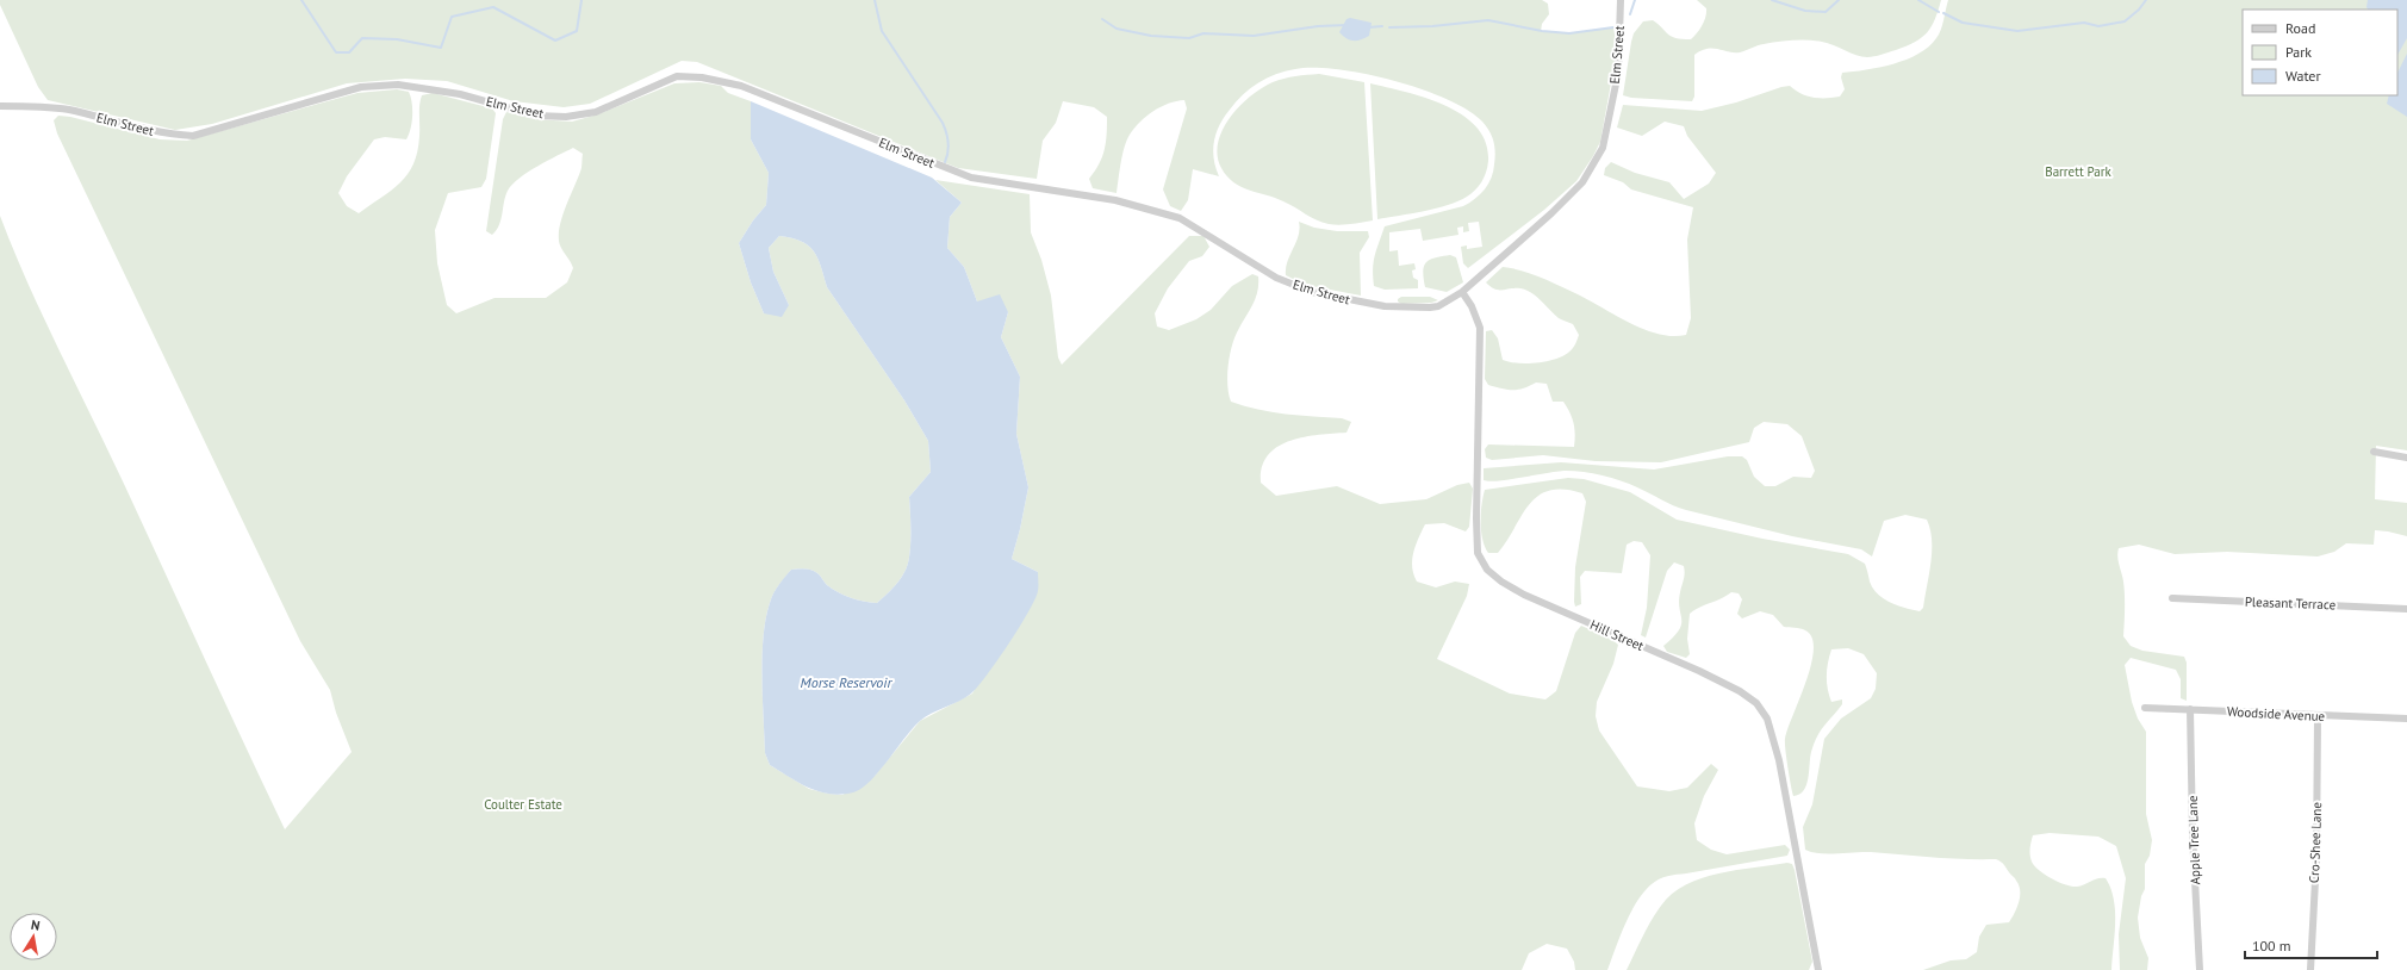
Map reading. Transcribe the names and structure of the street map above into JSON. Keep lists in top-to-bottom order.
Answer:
{
  "streets": {
    "street": [
      "Elm Street",
      "Pleasant Terrace",
      "Hill Street",
      "Woodside Avenue",
      "Apple Tree Lane",
      "Cro-Shee Lane"
    ]
  },
  "crossings": [
    ["Elm Street", "Hill Street"],
    ["Woodside Avenue", "Apple Tree Lane"],
    ["Woodside Avenue", "Cro-Shee Lane"]
  ],
  "water": ["Morse Reservoir"],
  "parks": ["Barrett Park", "Coulter Estate"],
  "legend": ["Road", "Park", "Water"],
  "scale_bar": "100 m",
  "north": "top"
}
